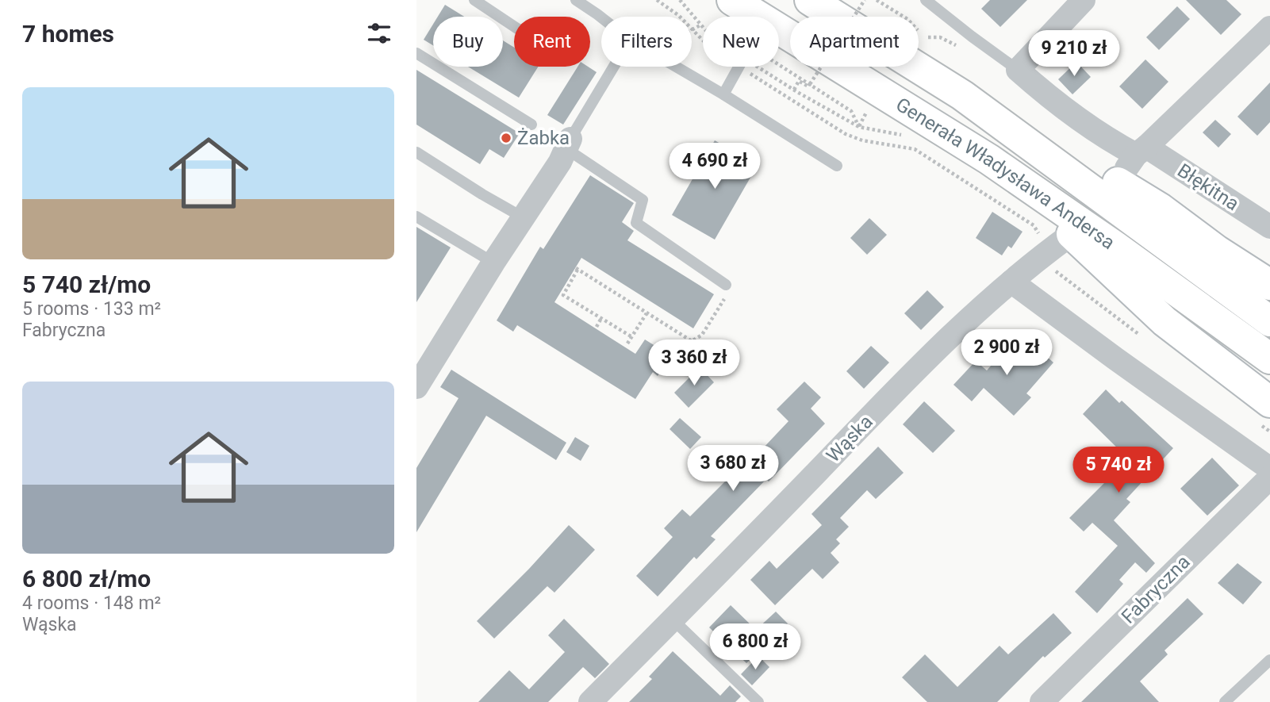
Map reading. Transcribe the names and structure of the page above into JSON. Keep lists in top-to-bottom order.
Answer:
{
  "streets": {
    "main road": ["Generała Władysława Andersa"],
    "street": ["Błękitna", "Wąska", "Fabryczna"]
  },
  "places": ["Żabka"],
  "page": {
    "heading": "7 homes",
    "chip": [
      "Buy",
      "Rent",
      "Filters",
      "New",
      "Apartment"
    ],
    "price": [
      "9 210 zł",
      "4 690 zł",
      "2 900 zł",
      "3 360 zł",
      "3 680 zł",
      "5 740 zł",
      "6 800 zł"
    ],
    "list": [
      {
        "name": "5 740 zł/mo",
        "note": "5 rooms · 133 m² · Fabryczna"
      },
      {
        "name": "6 800 zł/mo",
        "note": "4 rooms · 148 m² · Wąska"
      }
    ]
  }
}
